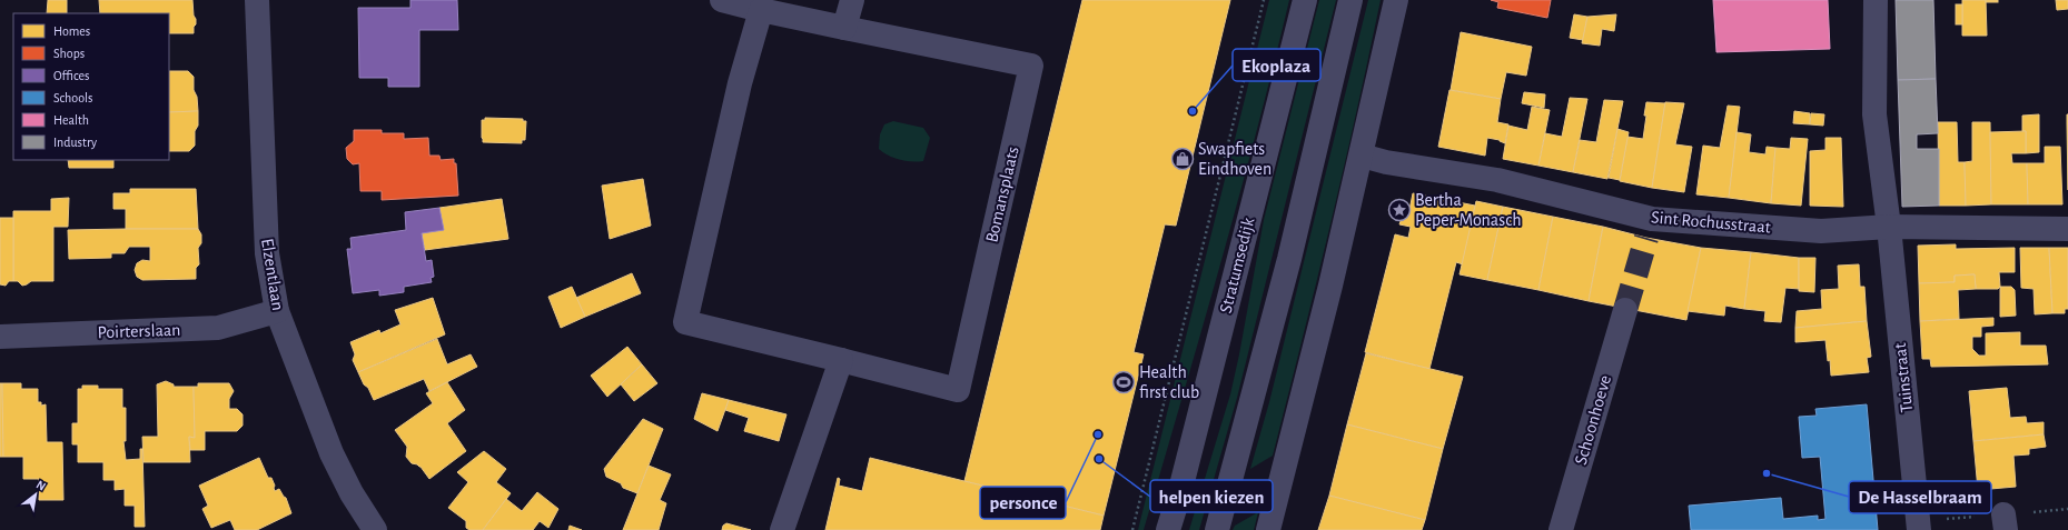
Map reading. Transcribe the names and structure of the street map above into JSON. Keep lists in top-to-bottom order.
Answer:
{
  "streets": {
    "street": [
      "Bomansplaats",
      "Sint Rochusstraat",
      "Stratumsedijk",
      "Elzentlaan",
      "Poirterslaan",
      "Tuinstraat",
      "Schoonhoeve"
    ]
  },
  "crossings": [
    ["Sint Rochusstraat", "Tuinstraat"],
    ["Elzentlaan", "Poirterslaan"]
  ],
  "places": {
    "other": [
      "Ekoplaza",
      "personce",
      "helpen kiezen",
      "De Hasselbraam"
    ],
    "shop": ["Swapfiets Eindhoven"],
    "place": ["Bertha Peper-Monasch"],
    "sports": ["Health first club"]
  },
  "legend": [
    "Homes",
    "Shops",
    "Offices",
    "Schools",
    "Health",
    "Industry"
  ],
  "north": "top right"
}
